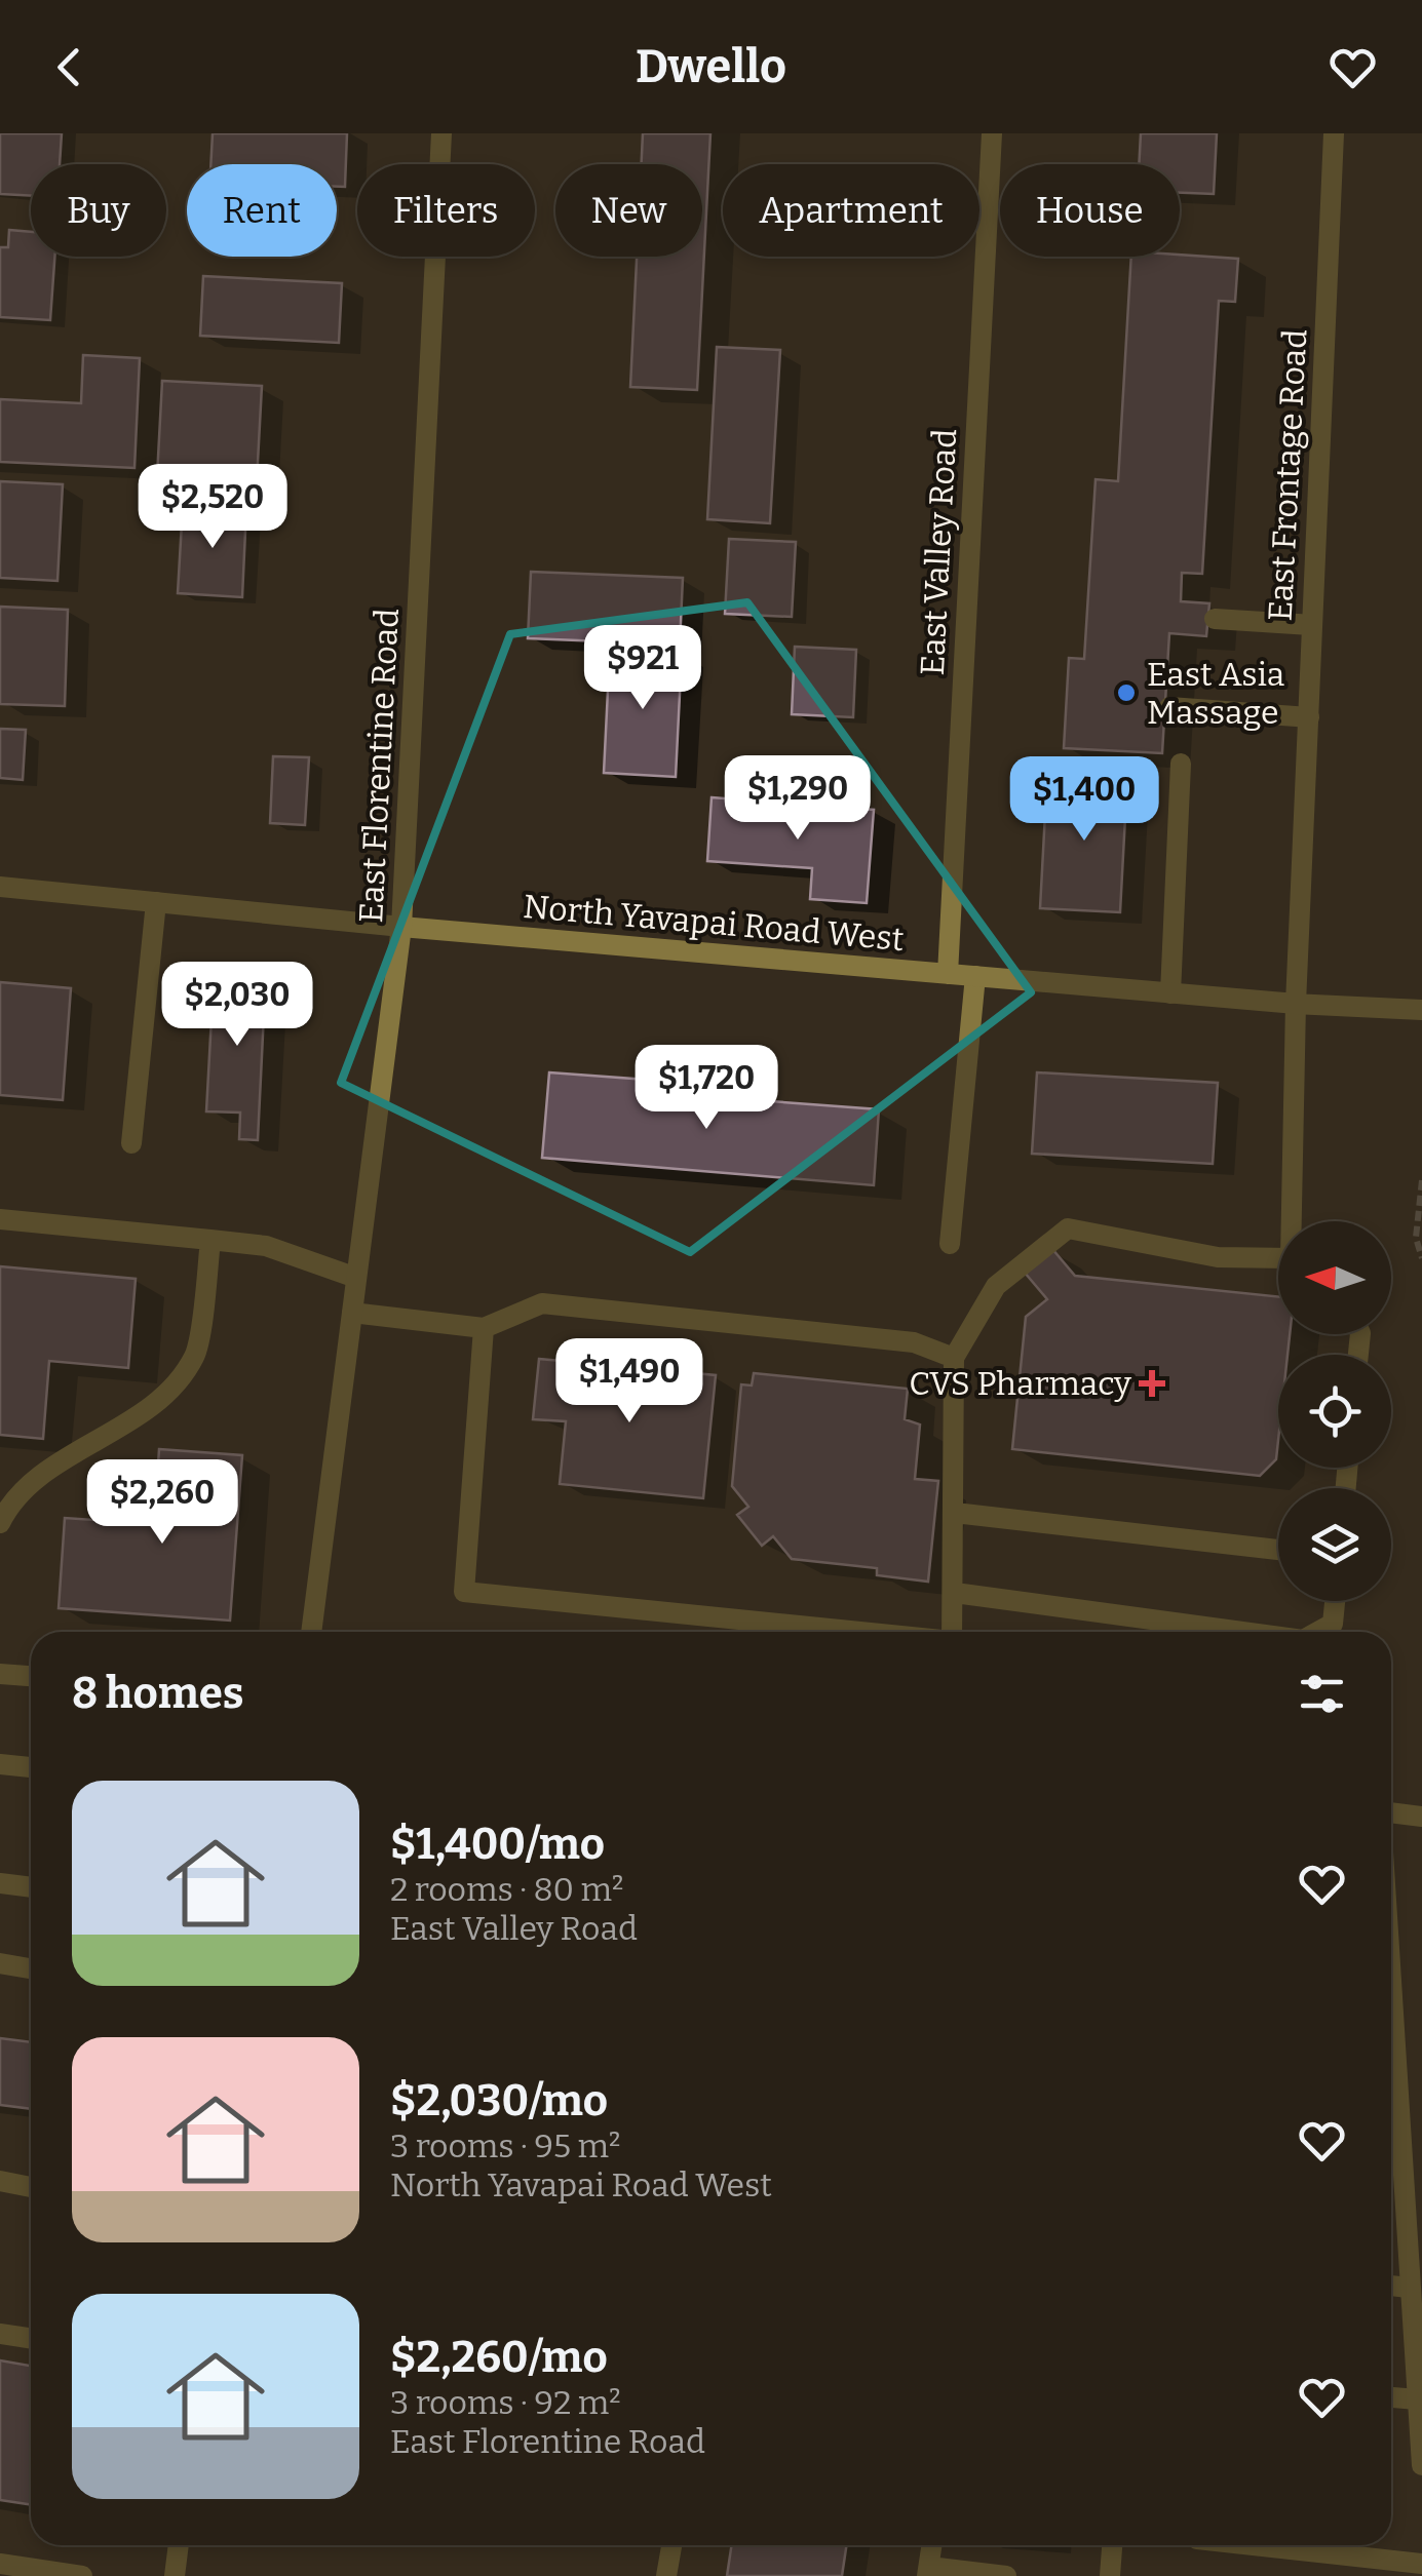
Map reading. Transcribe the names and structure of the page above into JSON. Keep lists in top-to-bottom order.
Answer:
{
  "streets": {
    "street": [
      "East Frontage Road",
      "East Valley Road",
      "East Florentine Road",
      "North Yavapai Road West"
    ]
  },
  "crossings": [
    ["East Frontage Road", "North Yavapai Road West"],
    ["East Valley Road", "North Yavapai Road West"],
    ["East Florentine Road", "North Yavapai Road West"]
  ],
  "places": {
    "other": ["East Asia Massage"],
    "health": ["CVS Pharmacy"]
  },
  "north": "left",
  "page": {
    "header": "Dwello",
    "chip": [
      "Buy",
      "Rent",
      "Filters",
      "New",
      "Apartment",
      "House"
    ],
    "price": [
      "$2,520",
      "$921",
      "$1,290",
      "$1,400",
      "$2,030",
      "$1,720",
      "$1,490",
      "$2,260"
    ],
    "heading": "8 homes",
    "list": [
      {
        "name": "$1,400/mo",
        "note": "2 rooms · 80 m² · East Valley Road"
      },
      {
        "name": "$2,030/mo",
        "note": "3 rooms · 95 m² · North Yavapai Road West"
      },
      {
        "name": "$2,260/mo",
        "note": "3 rooms · 92 m² · East Florentine Road"
      }
    ]
  }
}
